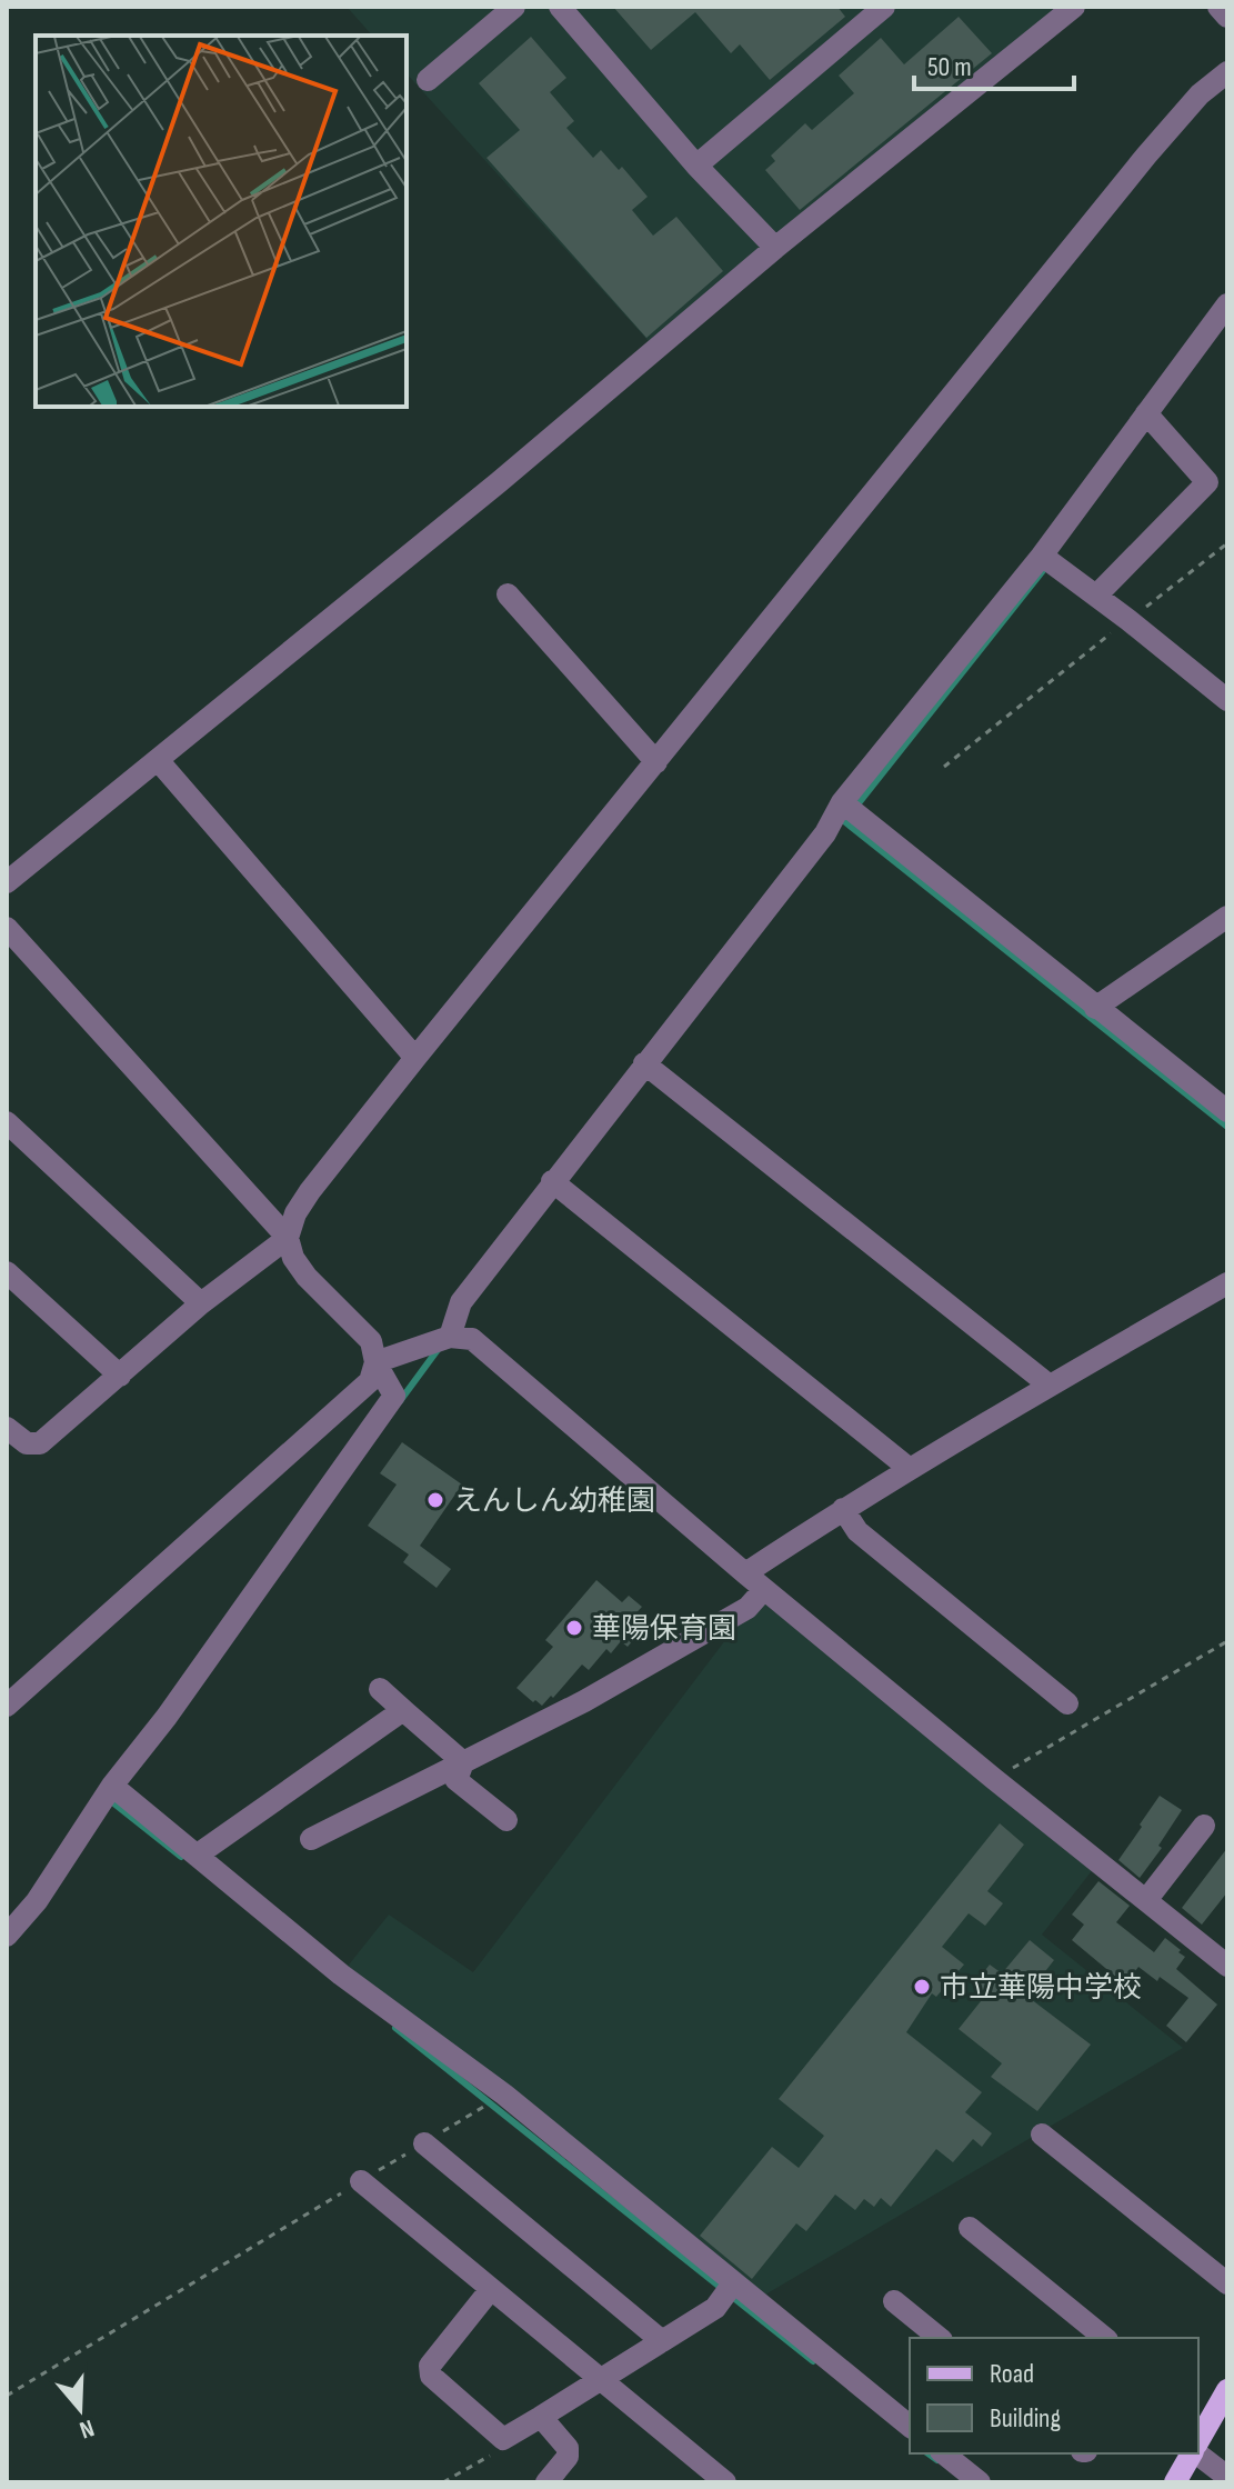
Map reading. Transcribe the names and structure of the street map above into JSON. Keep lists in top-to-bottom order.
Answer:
{
  "places": ["えんしん幼稚園", "華陽保育園", "市立華陽中学校"],
  "legend": ["Road", "Building"],
  "scale_bar": "50 m",
  "north": "bottom"
}
